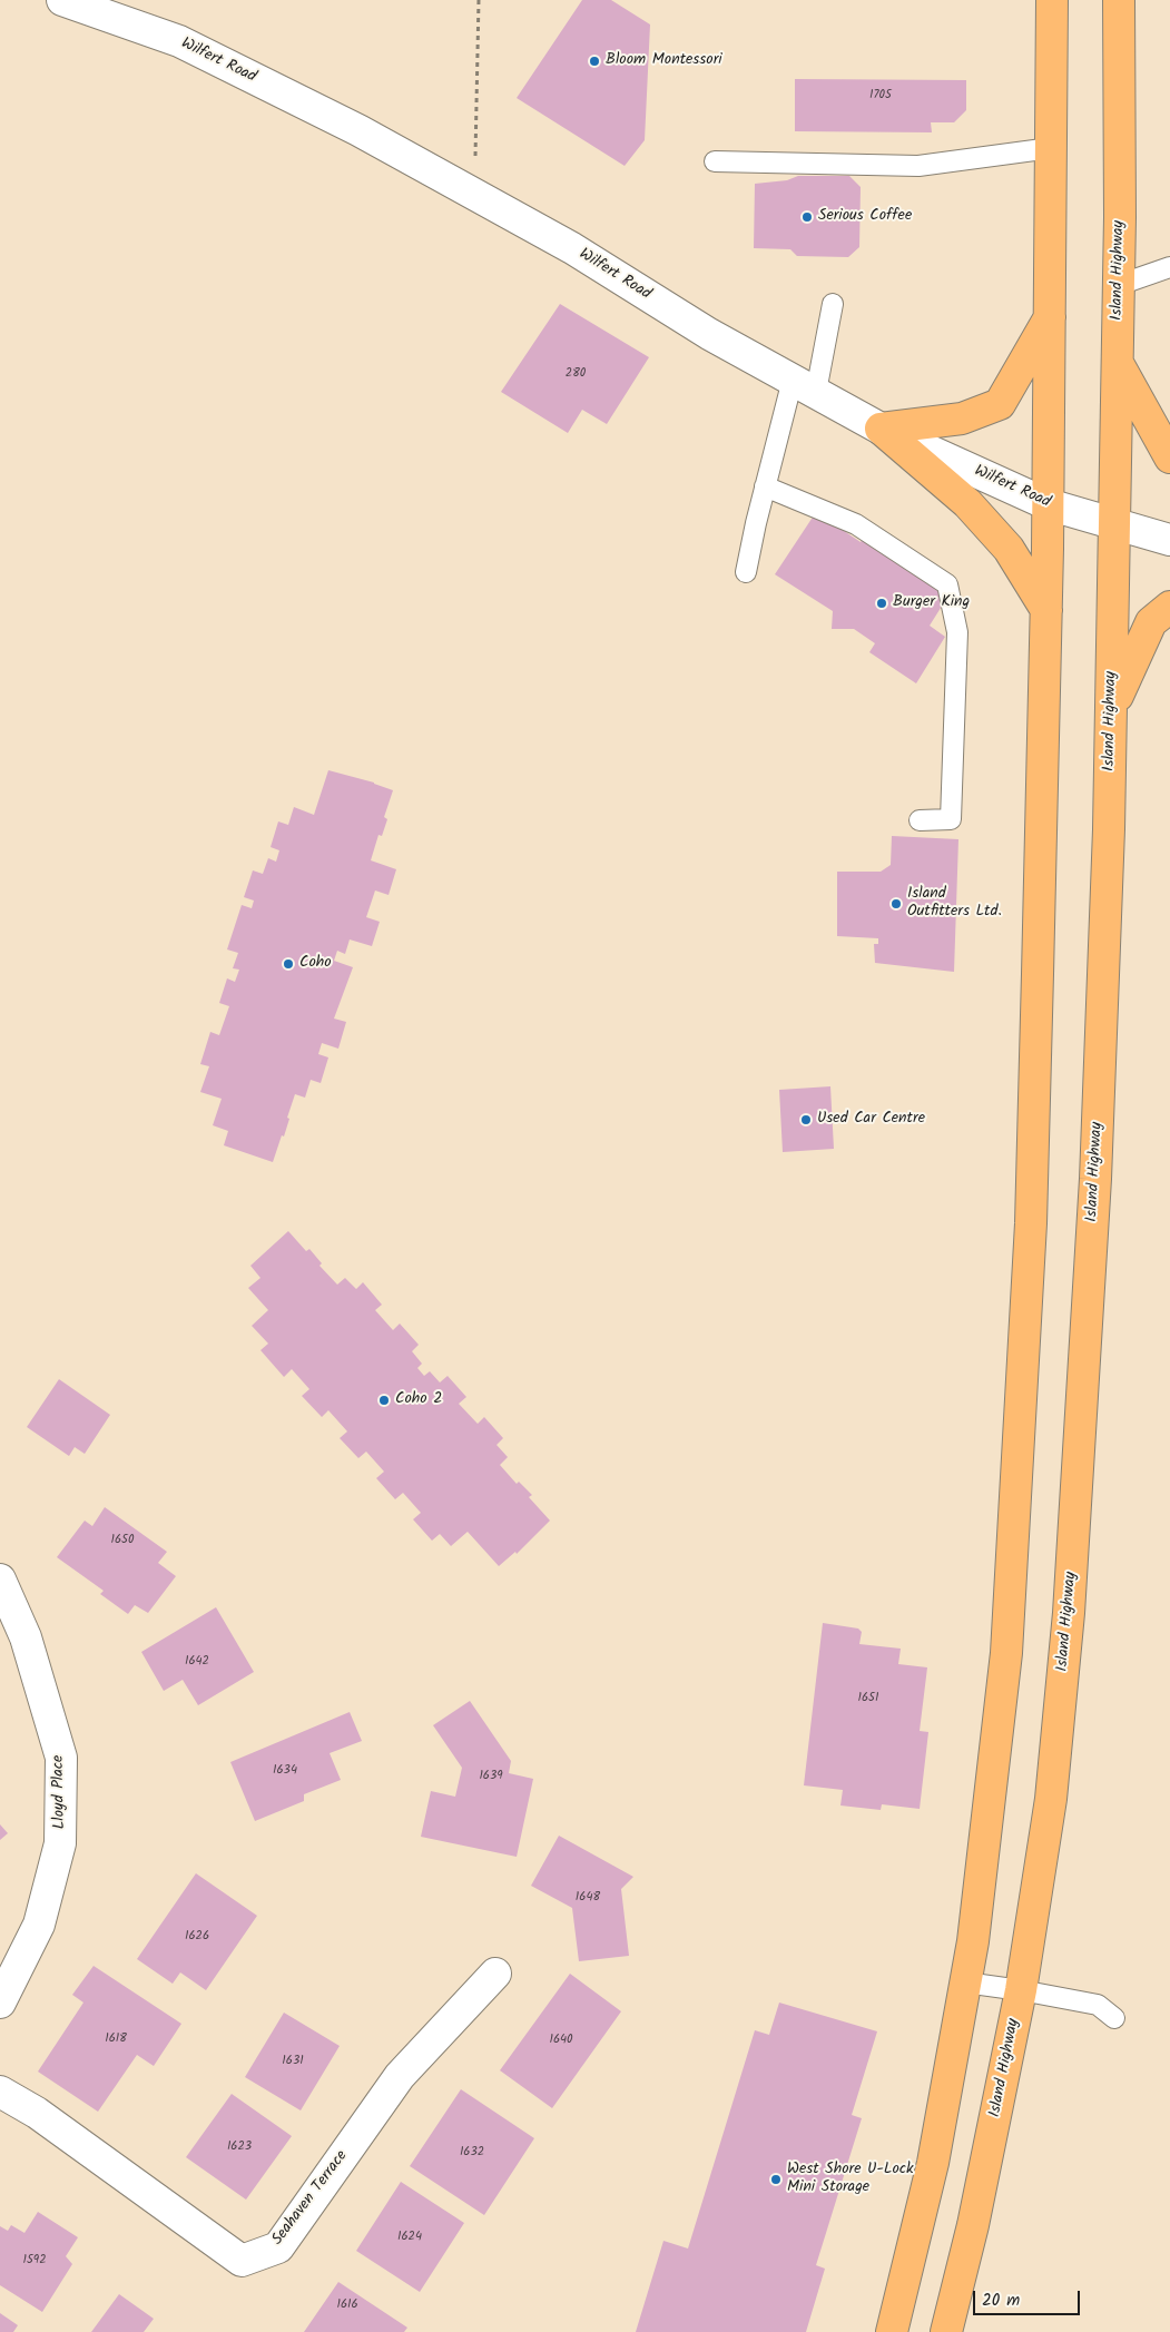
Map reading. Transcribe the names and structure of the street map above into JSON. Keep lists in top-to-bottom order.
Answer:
{
  "streets": {
    "main road": ["Island Highway"],
    "street": ["Wilfert Road", "Lloyd Place", "Seahaven Terrace"]
  },
  "crossings": [
    ["Wilfert Road", "Island Highway"]
  ],
  "places": [
    "Bloom Montessori",
    "Serious Coffee",
    "Burger King",
    "Island Outfitters Ltd.",
    "Coho",
    "Used Car Centre",
    "Coho 2",
    "West Shore U-Lock Mini Storage"
  ],
  "house_numbers": [
    "1705",
    "280",
    "1650",
    "1642",
    "1651",
    "1634",
    "1639",
    "1648",
    "1626",
    "1618",
    "1640",
    "1631",
    "1623",
    "1632",
    "1624",
    "1592",
    "1616"
  ],
  "scale_bar": "20 m"
}
